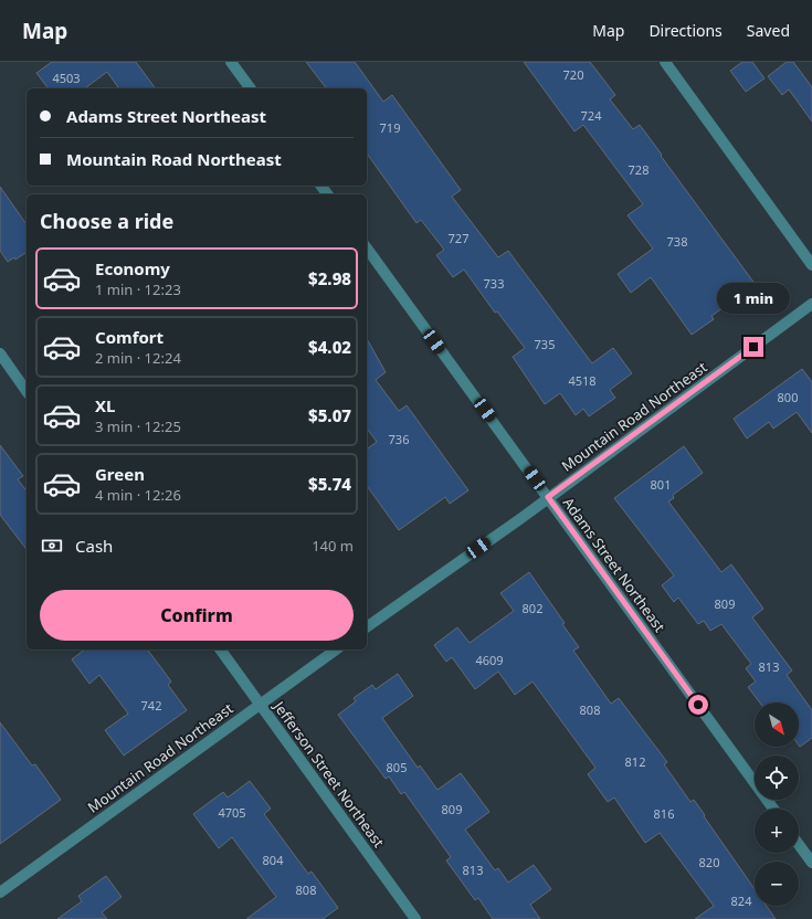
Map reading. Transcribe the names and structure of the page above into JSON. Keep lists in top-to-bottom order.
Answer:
{
  "streets": {
    "street": ["Mountain Road Northeast", "Adams Street Northeast", "Jefferson Street Northeast"]
  },
  "crossings": [
    ["Mountain Road Northeast", "Adams Street Northeast"],
    ["Mountain Road Northeast", "Jefferson Street Northeast"]
  ],
  "house_numbers": [
    "720",
    "4503",
    "724",
    "719",
    "728",
    "727",
    "738",
    "733",
    "735",
    "4518",
    "800",
    "736",
    "801",
    "809",
    "802",
    "4609",
    "813",
    "742",
    "808",
    "812",
    "805",
    "809",
    "4705",
    "816",
    "804",
    "820",
    "813",
    "808",
    "824"
  ],
  "north": "bottom right",
  "page": {
    "header": "Map",
    "nav": ["Map", "Directions", "Saved"],
    "banner": ["Adams Street Northeast", "Mountain Road Northeast"],
    "heading": "Choose a ride",
    "list": [
      {
        "name": "Economy",
        "note": "1 min · 12:23",
        "value": "$2.98"
      },
      {
        "name": "Comfort",
        "note": "2 min · 12:24",
        "value": "$4.02"
      },
      {
        "name": "XL",
        "note": "3 min · 12:25",
        "value": "$5.07"
      },
      {
        "name": "Green",
        "note": "4 min · 12:26",
        "value": "$5.74"
      }
    ],
    "bubble": "1 min",
    "pay": ["Cash", "140 m"],
    "buttons": "Confirm",
    "map_buttons": ["+", "−"]
  }
}
